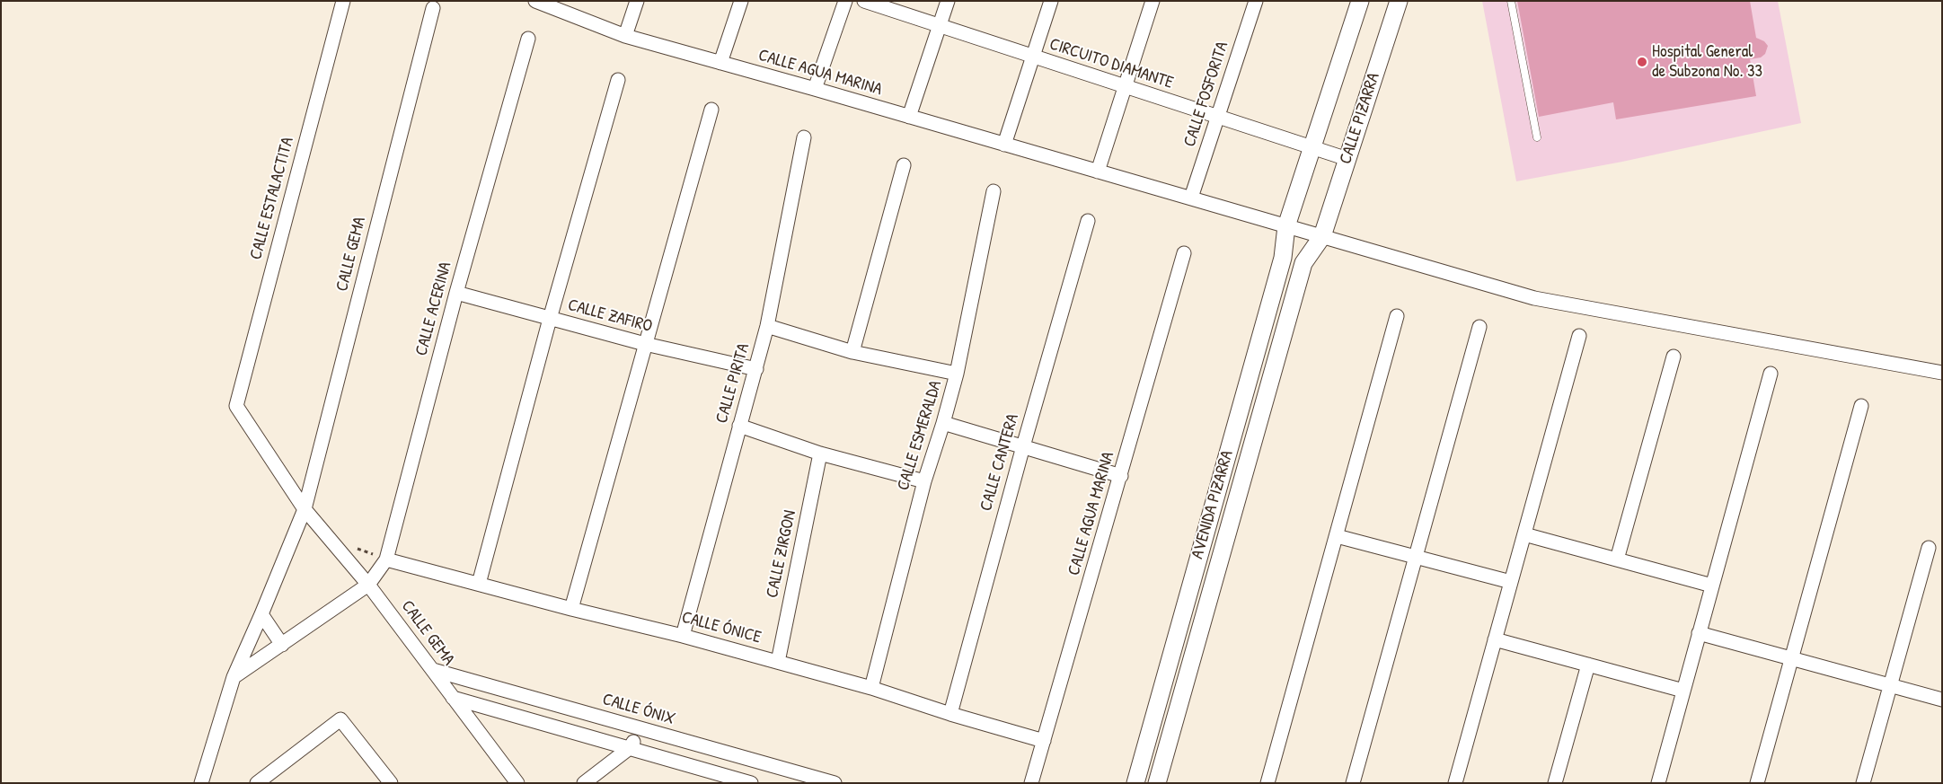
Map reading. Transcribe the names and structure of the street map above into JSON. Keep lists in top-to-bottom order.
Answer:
{
  "streets": {
    "street": [
      "CIRCUITO DIAMANTE",
      "CALLE AGUA MARINA",
      "CALLE FOSFORITA",
      "CALLE PIZARRA",
      "CALLE ESTALACTITA",
      "CALLE GEMA",
      "CALLE ACERINA",
      "CALLE ZAFIRO",
      "CALLE PIRITA",
      "CALLE ESMERALDA",
      "CALLE CANTERA",
      "AVENIDA PIZARRA",
      "CALLE ZIRGON",
      "CALLE ÓNICE",
      "CALLE ÓNIX"
    ]
  },
  "crossings": [
    ["CIRCUITO DIAMANTE", "CALLE FOSFORITA"],
    ["CIRCUITO DIAMANTE", "CALLE PIZARRA"],
    ["CALLE AGUA MARINA", "CALLE FOSFORITA"],
    ["CALLE AGUA MARINA", "CALLE PIZARRA"],
    ["CALLE AGUA MARINA", "AVENIDA PIZARRA"],
    ["CALLE AGUA MARINA", "CALLE ÓNICE"],
    ["CALLE PIZARRA", "AVENIDA PIZARRA"],
    ["CALLE ESTALACTITA", "CALLE GEMA"],
    ["CALLE GEMA", "CALLE ACERINA"],
    ["CALLE GEMA", "CALLE ÓNIX"],
    ["CALLE ACERINA", "CALLE ZAFIRO"],
    ["CALLE ACERINA", "CALLE ÓNICE"],
    ["CALLE ZAFIRO", "CALLE PIRITA"],
    ["CALLE PIRITA", "CALLE ÓNICE"],
    ["CALLE ESMERALDA", "CALLE ÓNICE"],
    ["CALLE CANTERA", "CALLE ÓNICE"],
    ["CALLE ZIRGON", "CALLE ÓNICE"]
  ],
  "places": ["Hospital General de Subzona No. 33"]
}
